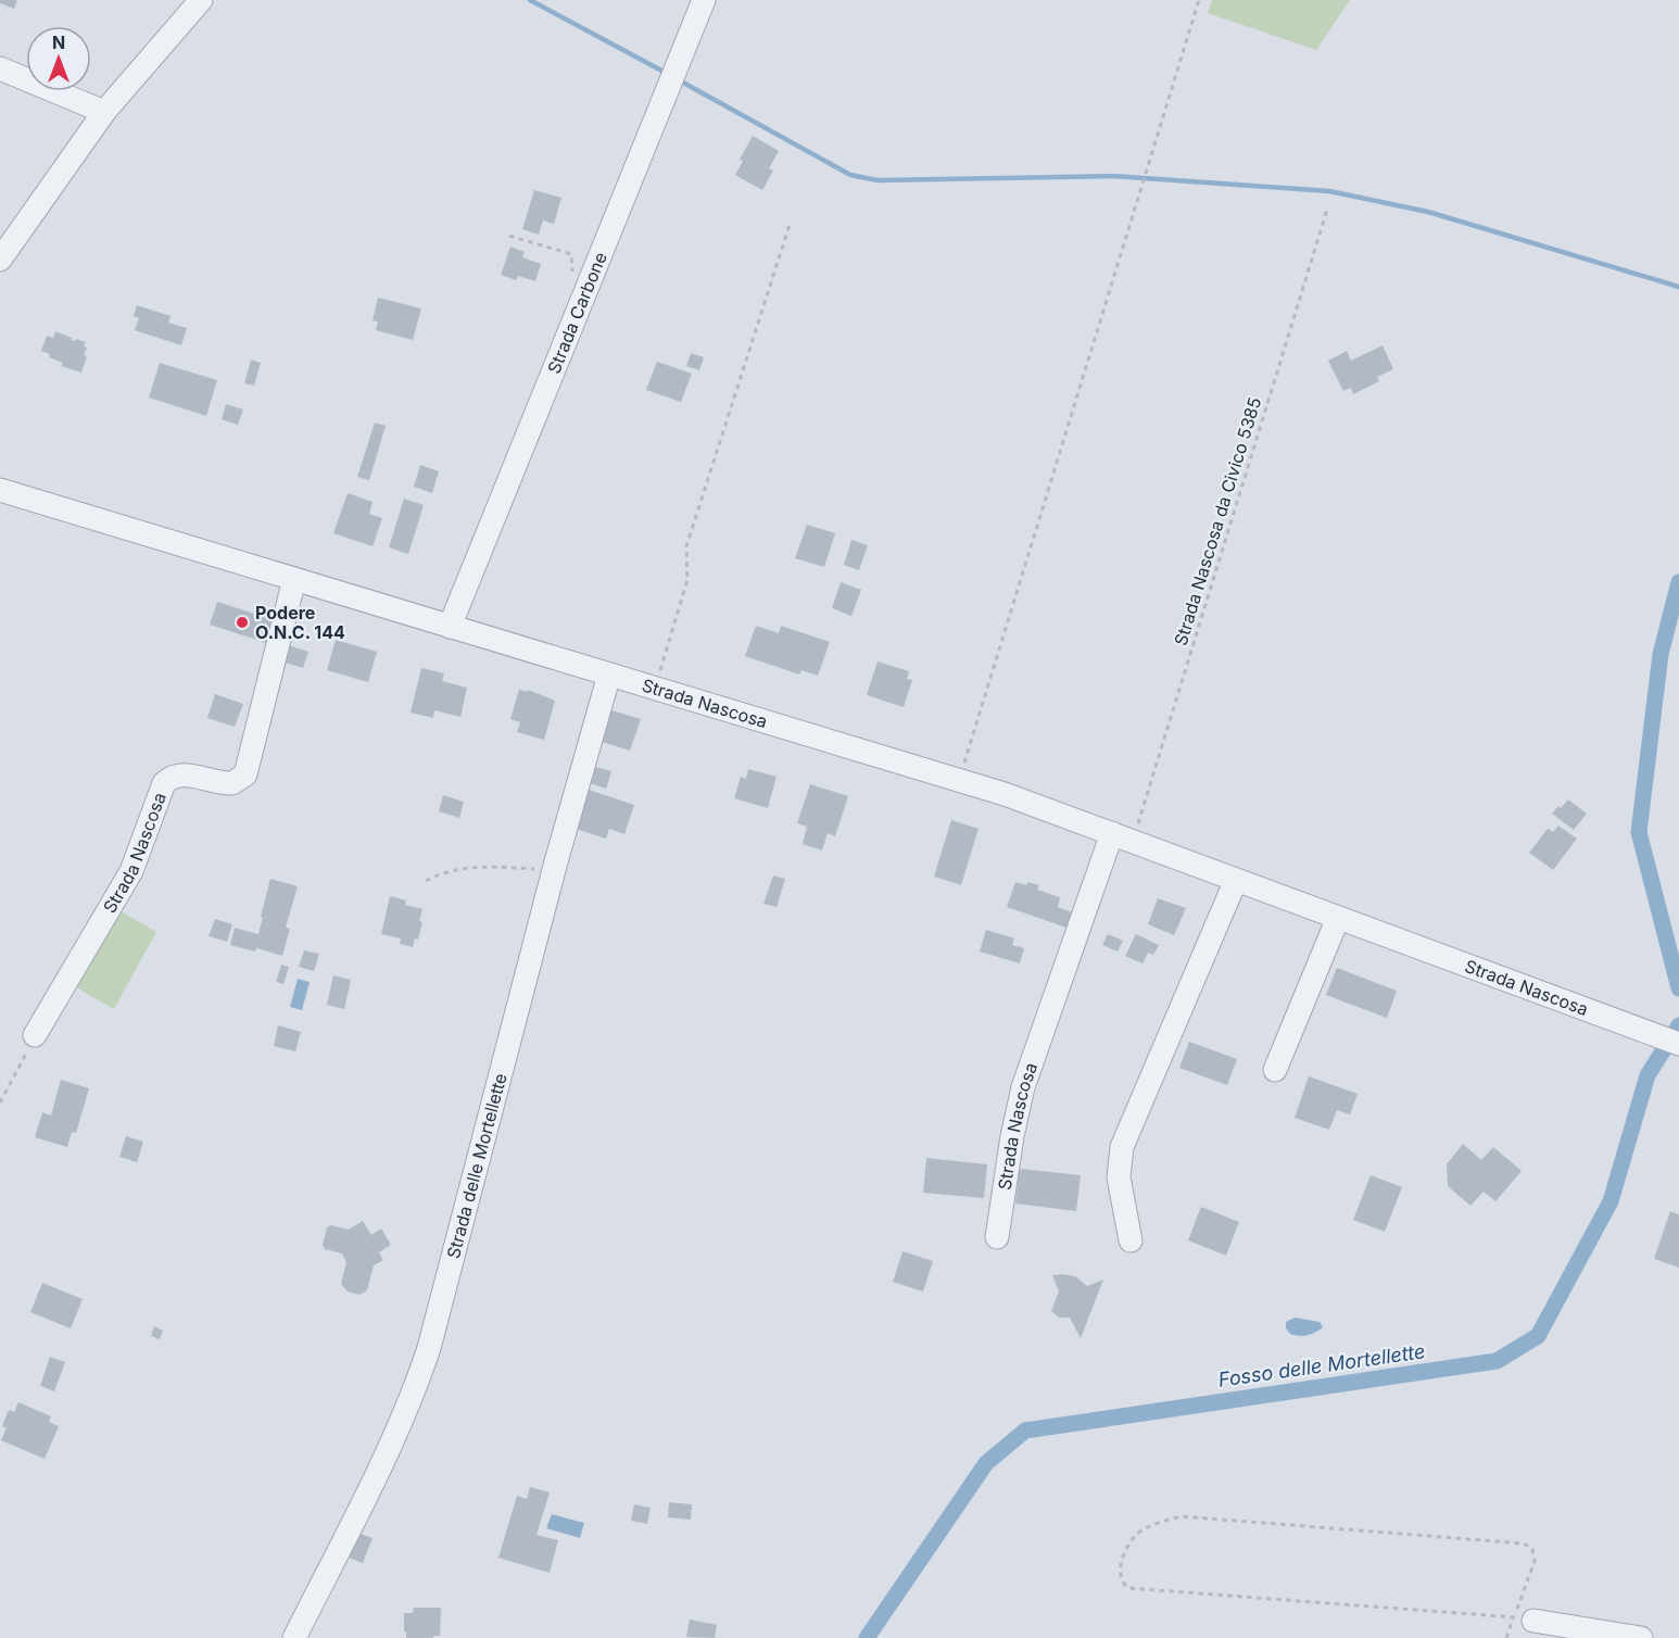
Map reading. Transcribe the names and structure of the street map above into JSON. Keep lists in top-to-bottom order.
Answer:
{
  "streets": {
    "street": ["Strada Carbone", "Strada Nascosa", "Strada delle Mortellette"],
    "path": ["Strada Nascosa da Civico 5385"]
  },
  "crossings": [
    ["Strada Carbone", "Strada Nascosa"],
    ["Strada Nascosa da Civico 5385", "Strada Nascosa"],
    ["Strada Nascosa", "Strada delle Mortellette"]
  ],
  "water": ["Fosso delle Mortellette"],
  "places": ["Podere O.N.C. 144"],
  "north": "top"
}
